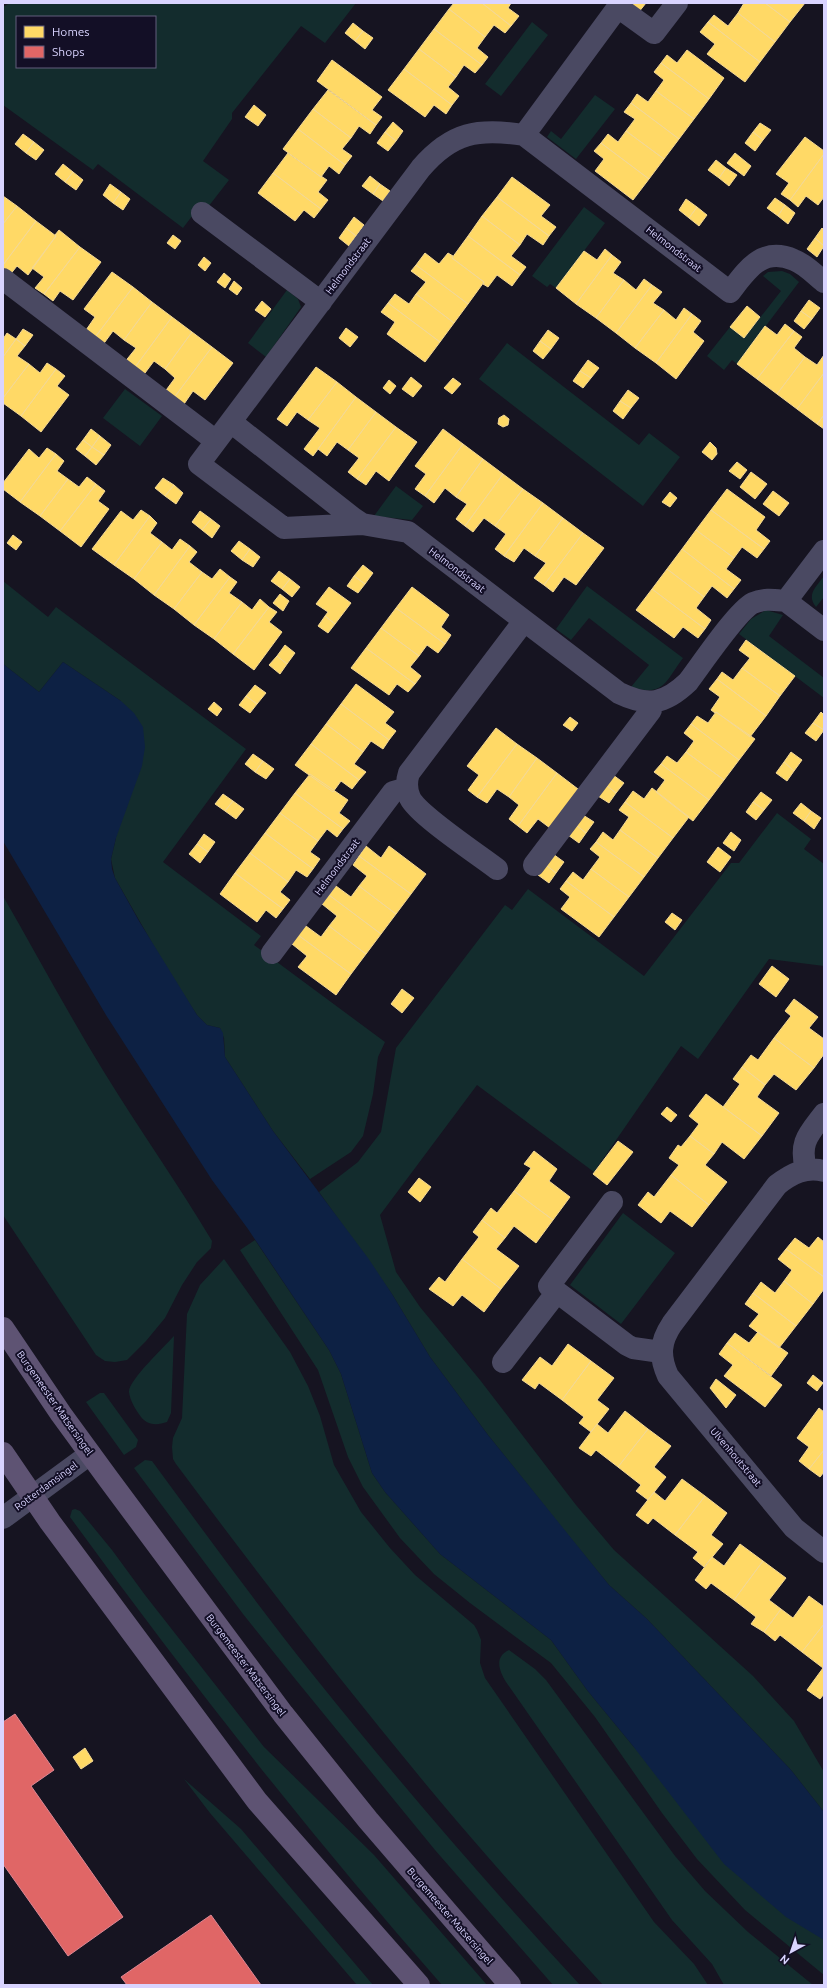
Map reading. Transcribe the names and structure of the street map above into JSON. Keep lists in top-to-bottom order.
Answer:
{
  "streets": {
    "main road": ["Burgemeester Matsersingel"],
    "street": ["Helmondstraat", "Ulvenhoutstraat", "Rotterdamsingel"]
  },
  "crossings": [
    ["Burgemeester Matsersingel", "Rotterdamsingel"]
  ],
  "legend": ["Homes", "Shops"],
  "north": "bottom left"
}
